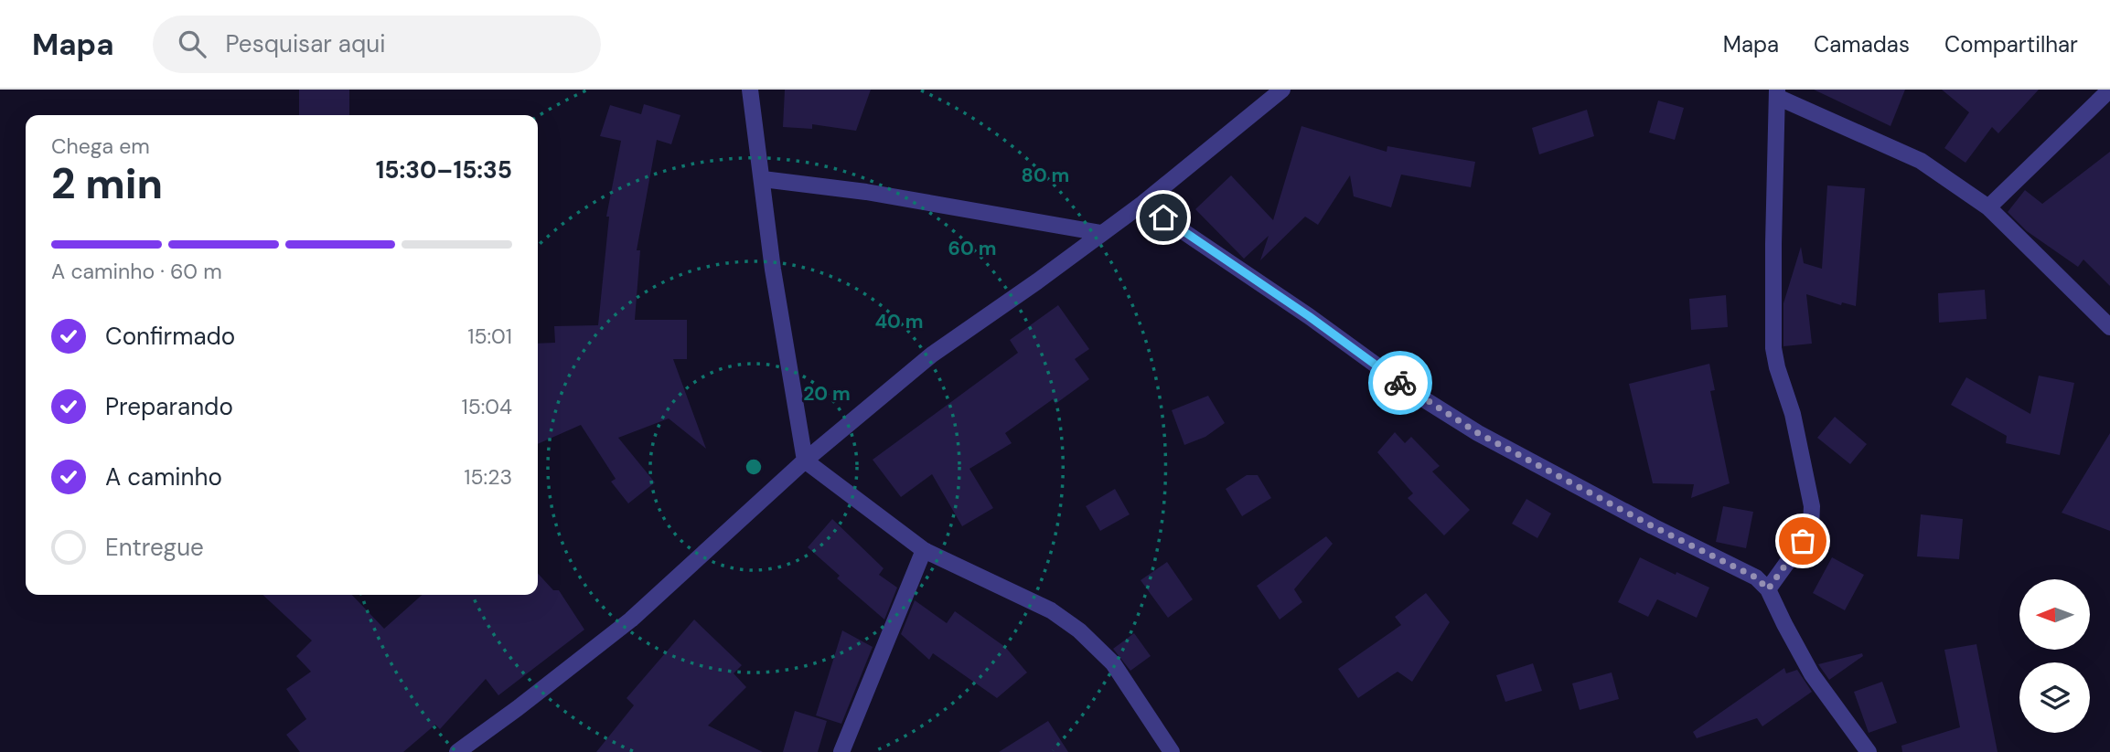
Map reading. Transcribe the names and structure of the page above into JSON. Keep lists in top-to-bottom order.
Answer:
{
  "north": "left",
  "page": {
    "header": "Mapa",
    "search": "Pesquisar aqui",
    "nav": ["Mapa", "Camadas", "Compartilhar"],
    "heading": ["2 min", "Chega em", "15:30–15:35"],
    "bar": "A caminho · 60 m",
    "list": [
      ["Confirmado", "15:01"],
      ["Preparando", "15:04"],
      ["A caminho", "15:23"],
      "Entregue"
    ]
  },
  "rings": [
    "80 m",
    "60 m",
    "40 m",
    "20 m"
  ]
}
